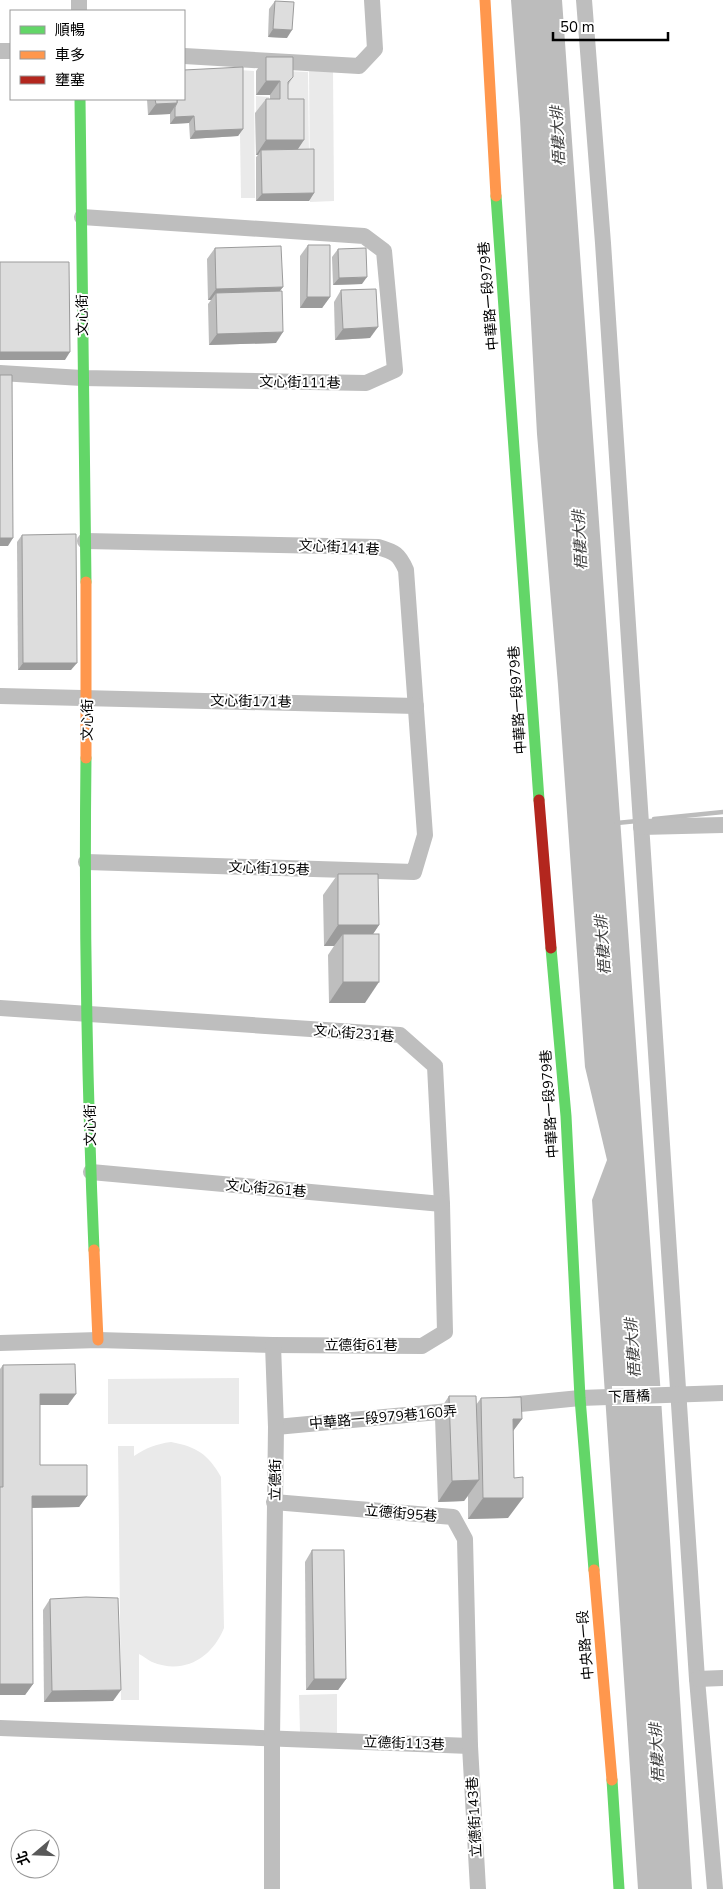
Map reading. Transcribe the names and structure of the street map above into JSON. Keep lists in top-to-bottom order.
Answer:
{
  "streets": {
    "street": [
      "中華路一段979巷",
      "文心街",
      "文心街111巷",
      "文心街141巷",
      "文心街171巷",
      "文心街195巷",
      "文心街231巷",
      "文心街261巷",
      "立德街61巷",
      "下厝橋",
      "中華路一段979巷160弄",
      "立德街",
      "立德街95巷",
      "中央路一段",
      "立德街113巷",
      "立德街143巷"
    ]
  },
  "crossings": [
    ["中華路一段979巷", "下厝橋"],
    ["中華路一段979巷", "中華路一段979巷160弄"],
    ["中華路一段979巷", "中央路一段"],
    ["文心街", "文心街111巷"],
    ["文心街", "文心街141巷"],
    ["文心街", "文心街171巷"],
    ["文心街", "文心街195巷"],
    ["文心街", "文心街231巷"],
    ["文心街", "文心街261巷"],
    ["文心街141巷", "文心街171巷"],
    ["文心街141巷", "文心街195巷"],
    ["文心街231巷", "文心街261巷"],
    ["文心街231巷", "立德街61巷"],
    ["立德街61巷", "立德街"],
    ["下厝橋", "中華路一段979巷160弄"],
    ["下厝橋", "中央路一段"],
    ["中華路一段979巷160弄", "立德街"],
    ["中華路一段979巷160弄", "中央路一段"],
    ["立德街", "立德街95巷"],
    ["立德街", "立德街113巷"],
    ["立德街95巷", "立德街113巷"],
    ["立德街95巷", "立德街143巷"],
    ["立德街113巷", "立德街143巷"]
  ],
  "water": ["梧棲大排"],
  "legend": ["順暢", "車多", "壅塞"],
  "scale_bar": "50 m",
  "north": "left"
}
